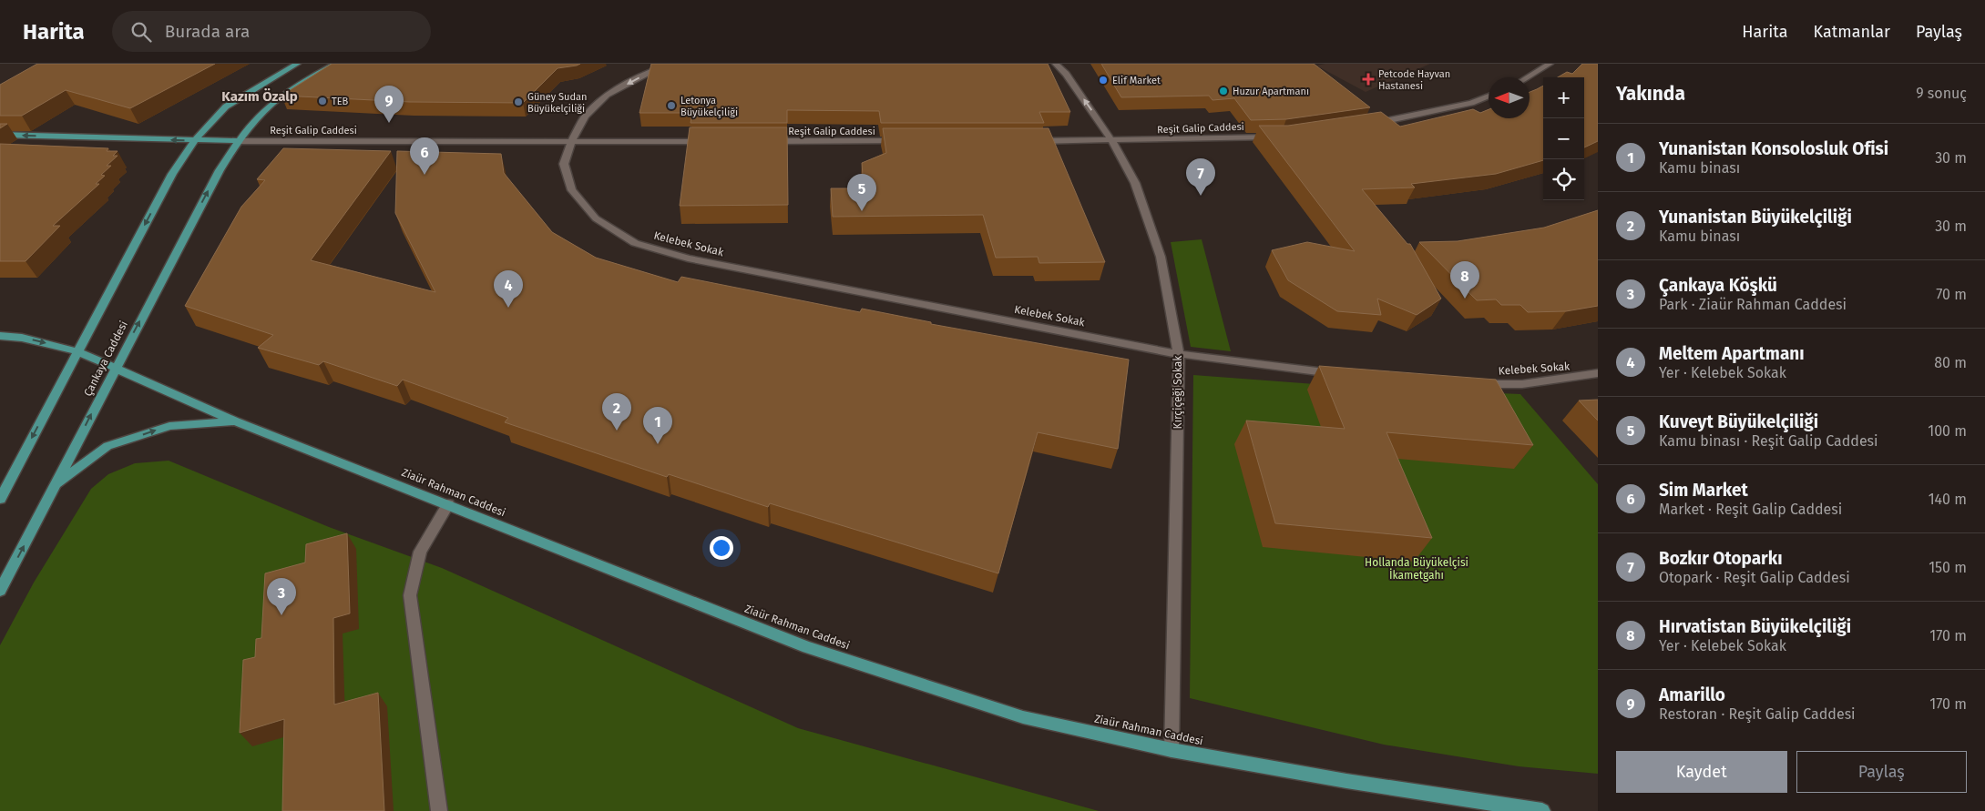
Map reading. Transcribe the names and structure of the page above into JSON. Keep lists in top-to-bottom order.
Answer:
{
  "streets": {
    "main road": ["Reşit Galip Caddesi", "Çankaya Caddesi", "Ziaür Rahman Caddesi"],
    "street": ["Kelebek Sokak", "Kırçiçeği Sokak"]
  },
  "crossings": [
    ["Reşit Galip Caddesi", "Kelebek Sokak"],
    ["Reşit Galip Caddesi", "Çankaya Caddesi"],
    ["Reşit Galip Caddesi", "Kırçiçeği Sokak"],
    ["Kelebek Sokak", "Kırçiçeği Sokak"],
    ["Çankaya Caddesi", "Ziaür Rahman Caddesi"],
    ["Kırçiçeği Sokak", "Ziaür Rahman Caddesi"]
  ],
  "districts": ["Kazım Özalp"],
  "parks": ["Hollanda Büyükelçisi İkametgahı"],
  "places": {
    "health": ["Petcode Hayvan Hastanesi"],
    "other": [
      "Elif Market",
      "Huzur Apartmanı",
      "TEB",
      "Güney Sudan Büyükelçiliği",
      "Letonya Büyükelçiliği"
    ]
  },
  "north": "left",
  "page": {
    "header": "Harita",
    "search": "Burada ara",
    "nav": ["Harita", "Katmanlar", "Paylaş"],
    "heading": ["Yakında", "9 sonuç"],
    "map_buttons": ["+", "−"],
    "pins": [
      "9",
      "6",
      "7",
      "5",
      "8",
      "4",
      "2",
      "1",
      "3"
    ],
    "list": [
      {
        "mark": "1",
        "name": "Yunanistan Konsolosluk Ofisi",
        "note": "Kamu binası",
        "value": "30 m"
      },
      {
        "mark": "2",
        "name": "Yunanistan Büyükelçiliği",
        "note": "Kamu binası",
        "value": "30 m"
      },
      {
        "mark": "3",
        "name": "Çankaya Köşkü",
        "note": "Park · Ziaür Rahman Caddesi",
        "value": "70 m"
      },
      {
        "mark": "4",
        "name": "Meltem Apartmanı",
        "note": "Yer · Kelebek Sokak",
        "value": "80 m"
      },
      {
        "mark": "5",
        "name": "Kuveyt Büyükelçiliği",
        "note": "Kamu binası · Reşit Galip Caddesi",
        "value": "100 m"
      },
      {
        "mark": "6",
        "name": "Sim Market",
        "note": "Market · Reşit Galip Caddesi",
        "value": "140 m"
      },
      {
        "mark": "7",
        "name": "Bozkır Otoparkı",
        "note": "Otopark · Reşit Galip Caddesi",
        "value": "150 m"
      },
      {
        "mark": "8",
        "name": "Hırvatistan Büyükelçiliği",
        "note": "Yer · Kelebek Sokak",
        "value": "170 m"
      },
      {
        "mark": "9",
        "name": "Amarillo",
        "note": "Restoran · Reşit Galip Caddesi",
        "value": "170 m"
      }
    ],
    "buttons": ["Kaydet", "Paylaş"]
  }
}
